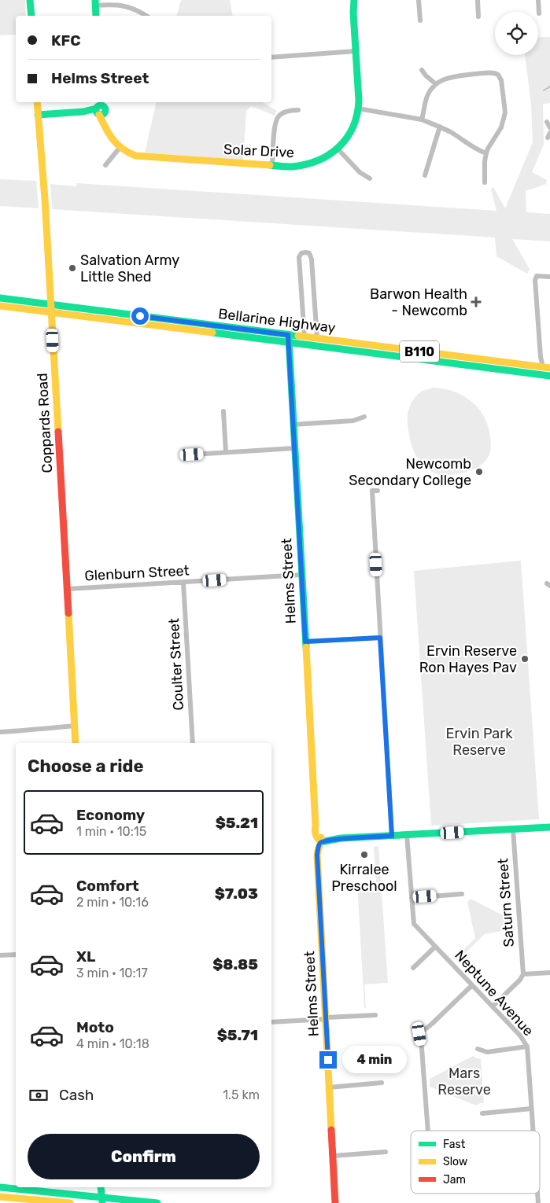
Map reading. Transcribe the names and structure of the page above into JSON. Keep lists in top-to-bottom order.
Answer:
{
  "streets": {
    "main road": [
      "Solar Drive",
      "Bellarine Highway",
      "B110",
      "Coppards Road",
      "Helms Street"
    ],
    "street": [
      "Glenburn Street",
      "Coulter Street",
      "Saturn Street",
      "Neptune Avenue"
    ]
  },
  "crossings": [
    ["Bellarine Highway", "Coppards Road"],
    ["Bellarine Highway", "Helms Street"],
    ["Coppards Road", "Glenburn Street"],
    ["Glenburn Street", "Helms Street"],
    ["Glenburn Street", "Coulter Street"]
  ],
  "parks": ["Ervin Park Reserve", "Mars Reserve"],
  "places": {
    "other": [
      "Salvation Army Little Shed",
      "Newcomb Secondary College",
      "Ervin Reserve Ron Hayes Pav",
      "Kirralee Preschool"
    ],
    "health": ["Barwon Health - Newcomb"]
  },
  "legend": ["Fast", "Slow", "Jam"],
  "page": {
    "banner": ["KFC", "Helms Street"],
    "heading": "Choose a ride",
    "list": [
      {
        "name": "Economy",
        "note": "1 min · 10:15",
        "value": "$5.21"
      },
      {
        "name": "Comfort",
        "note": "2 min · 10:16",
        "value": "$7.03"
      },
      {
        "name": "XL",
        "note": "3 min · 10:17",
        "value": "$8.85"
      },
      {
        "name": "Moto",
        "note": "4 min · 10:18",
        "value": "$5.71"
      }
    ],
    "bubble": "4 min",
    "pay": ["Cash", "1.5 km"],
    "buttons": "Confirm"
  }
}
